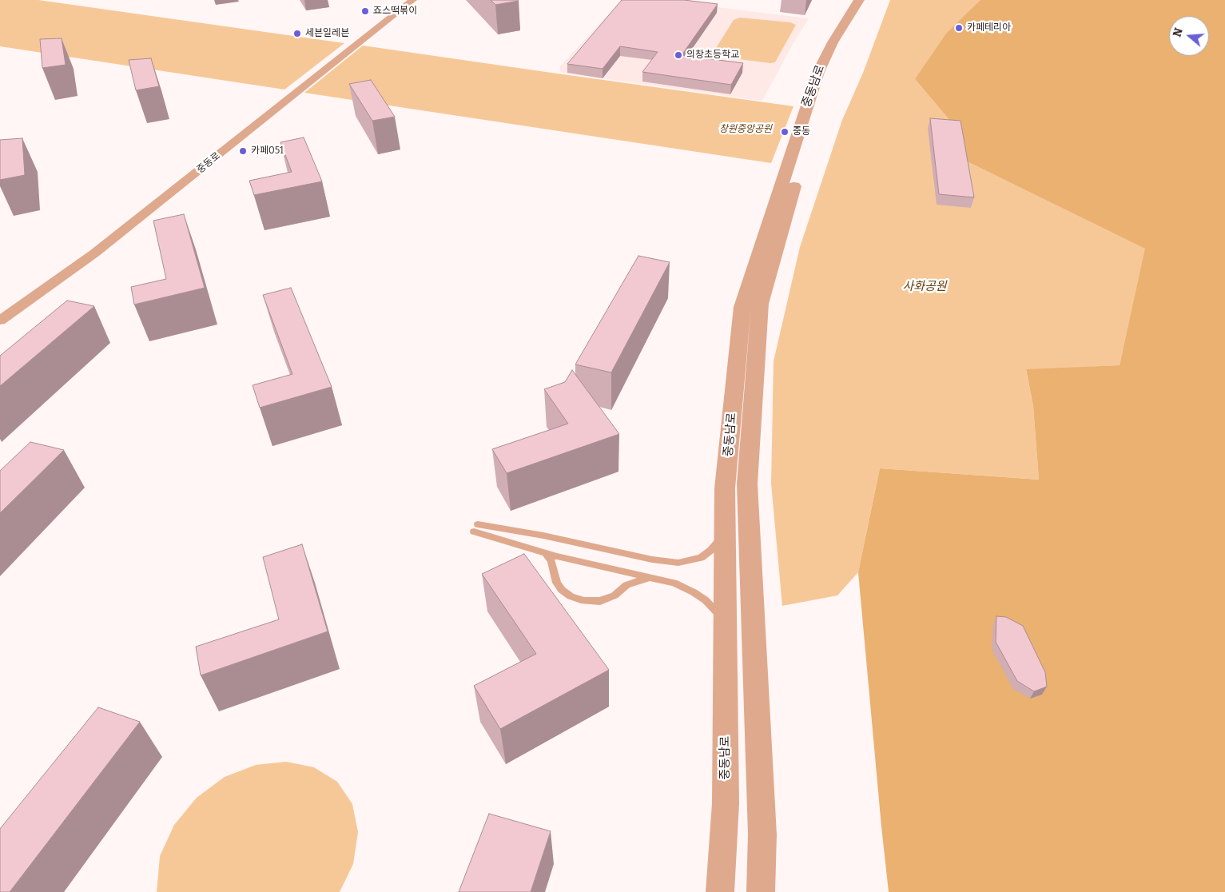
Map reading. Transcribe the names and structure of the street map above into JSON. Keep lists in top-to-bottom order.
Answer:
{
  "streets": {
    "street": ["중동남로", "중동로"]
  },
  "parks": ["창원중앙공원", "사화공원"],
  "places": [
    "죠스떡볶이",
    "카페테리아",
    "세븐일레븐",
    "의창초등학교",
    "중동",
    "카페051"
  ],
  "north": "left"
}
